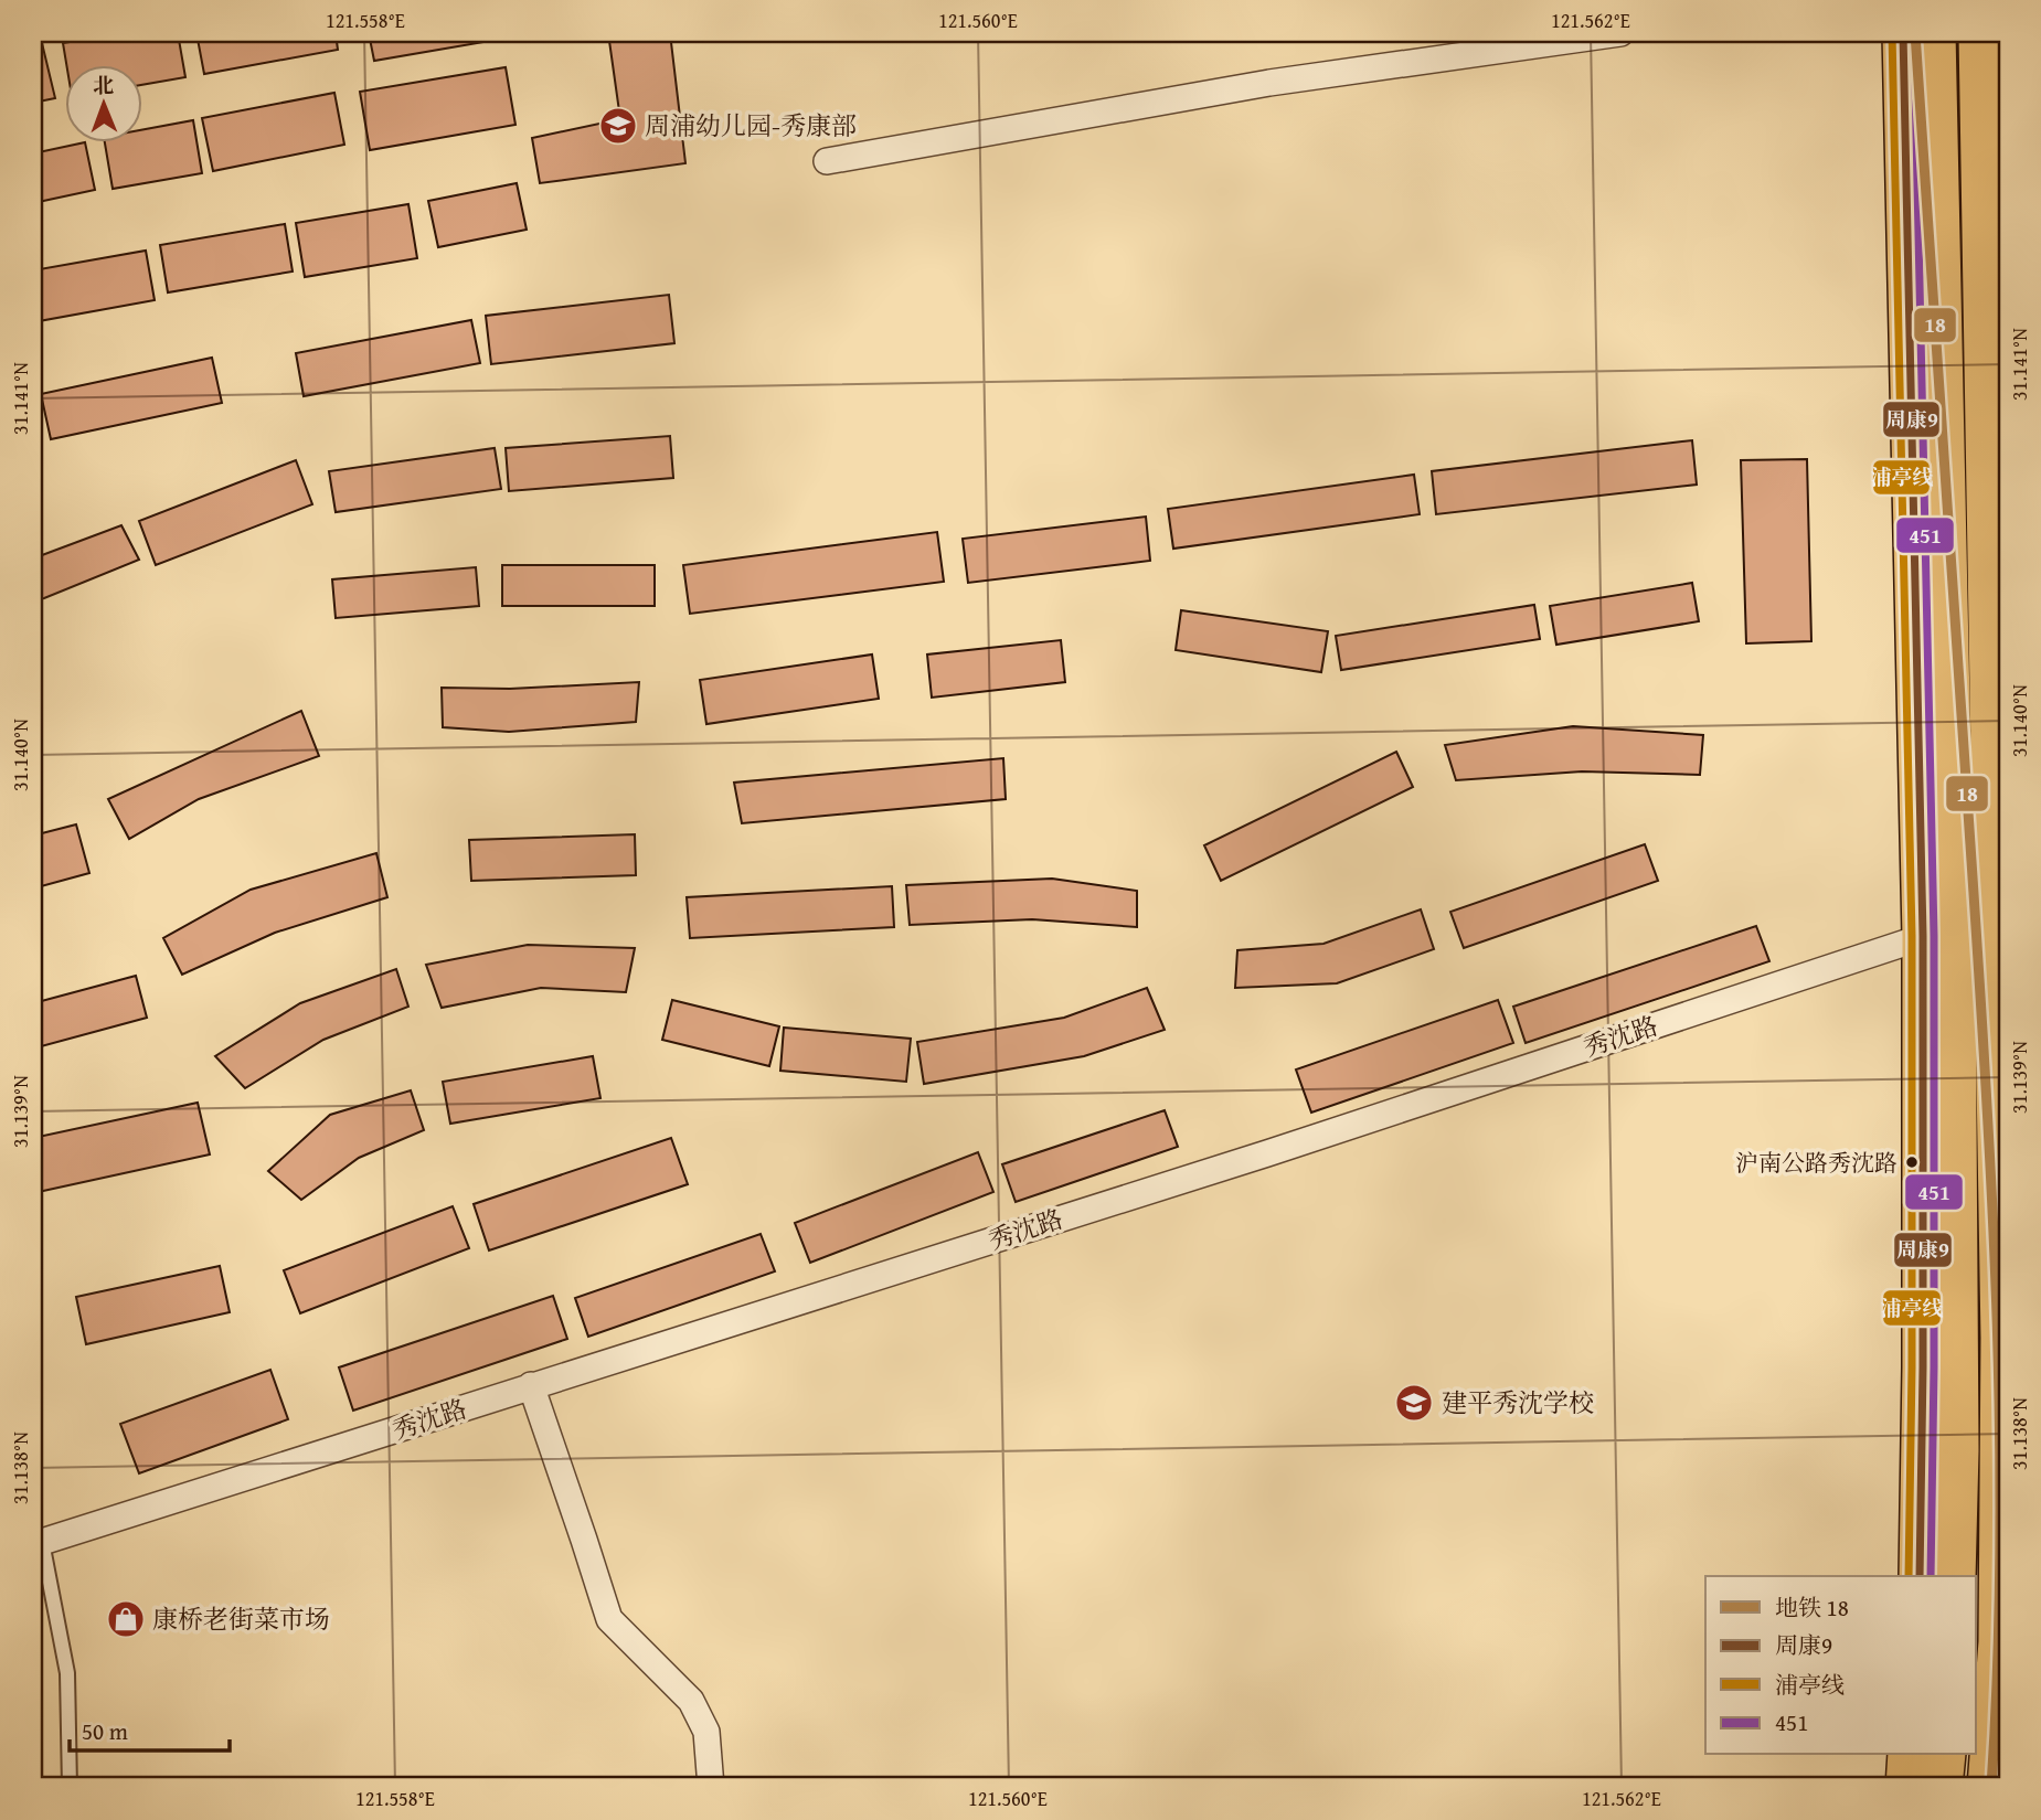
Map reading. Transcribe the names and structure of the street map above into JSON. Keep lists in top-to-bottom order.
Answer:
{
  "streets": {
    "street": ["秀沈路"]
  },
  "places": {
    "school or university": ["周浦幼儿园-秀康部", "建平秀沈学校"],
    "other": ["沪南公路秀沈路"],
    "shop": ["康桥老街菜市场"]
  },
  "lines": [
    "metro line 18",
    "transit line 周康9",
    "transit line 浦亭线",
    "transit line 451"
  ],
  "legend": [
    "地铁 18",
    "周康9",
    "浦亭线",
    "451"
  ],
  "scale_bar": "50 m",
  "north": "top",
  "coordinates": [
    "121.558°E",
    "121.560°E",
    "121.562°E",
    "31.141°N",
    "31.140°N",
    "31.139°N",
    "31.138°N"
  ]
}
